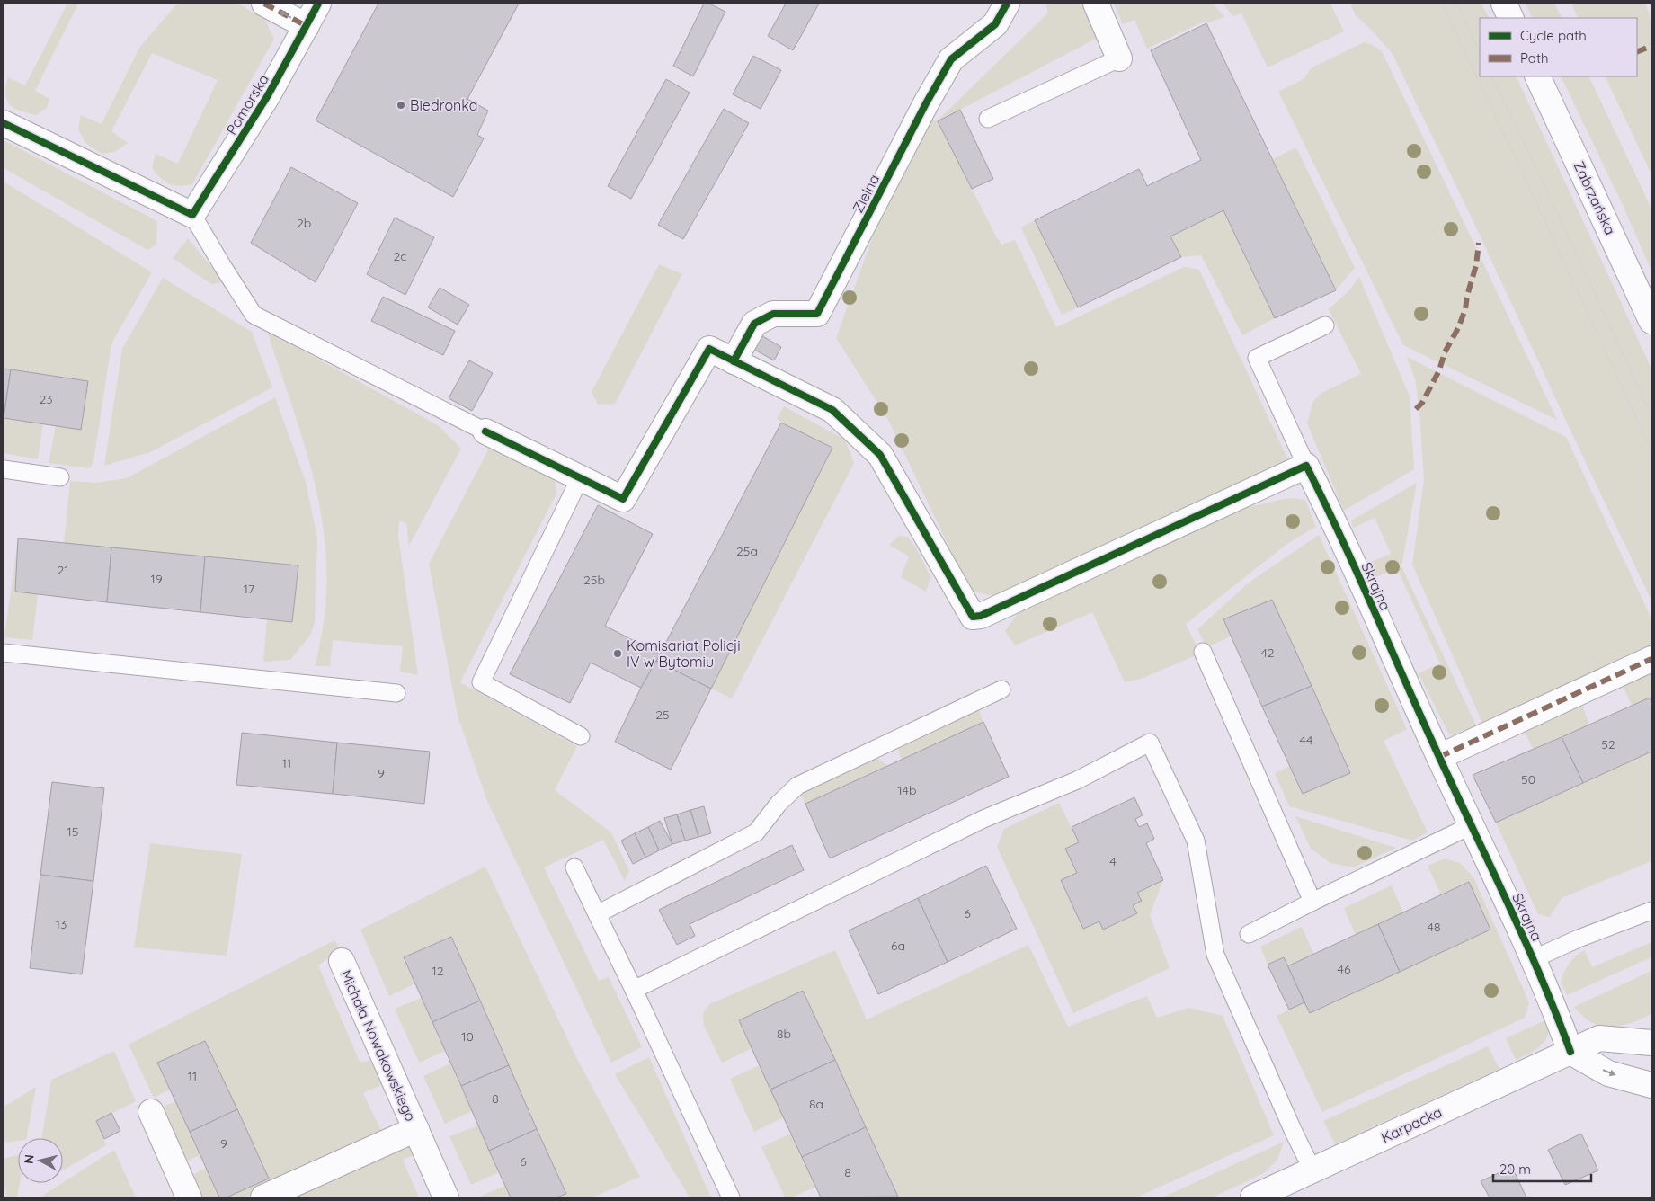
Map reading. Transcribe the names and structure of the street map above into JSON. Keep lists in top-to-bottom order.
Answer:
{
  "streets": {
    "street": [
      "Pomorska",
      "Zielna",
      "Zabrzańska",
      "Skrajna",
      "Michała Nowakowskiego",
      "Karpacka"
    ]
  },
  "crossings": [
    ["Skrajna", "Karpacka"]
  ],
  "places": ["Biedronka", "Komisariat Policji IV w Bytomiu"],
  "house_numbers": [
    "2b",
    "2c",
    "23",
    "25a",
    "21",
    "19",
    "25b",
    "17",
    "42",
    "25",
    "44",
    "52",
    "11",
    "9",
    "50",
    "14b",
    "15",
    "4",
    "6",
    "13",
    "48",
    "6a",
    "46",
    "12",
    "8b",
    "10",
    "11",
    "8",
    "8a",
    "9",
    "6",
    "8"
  ],
  "legend": ["Cycle path", "Path"],
  "scale_bar": "20 m",
  "north": "left"
}
